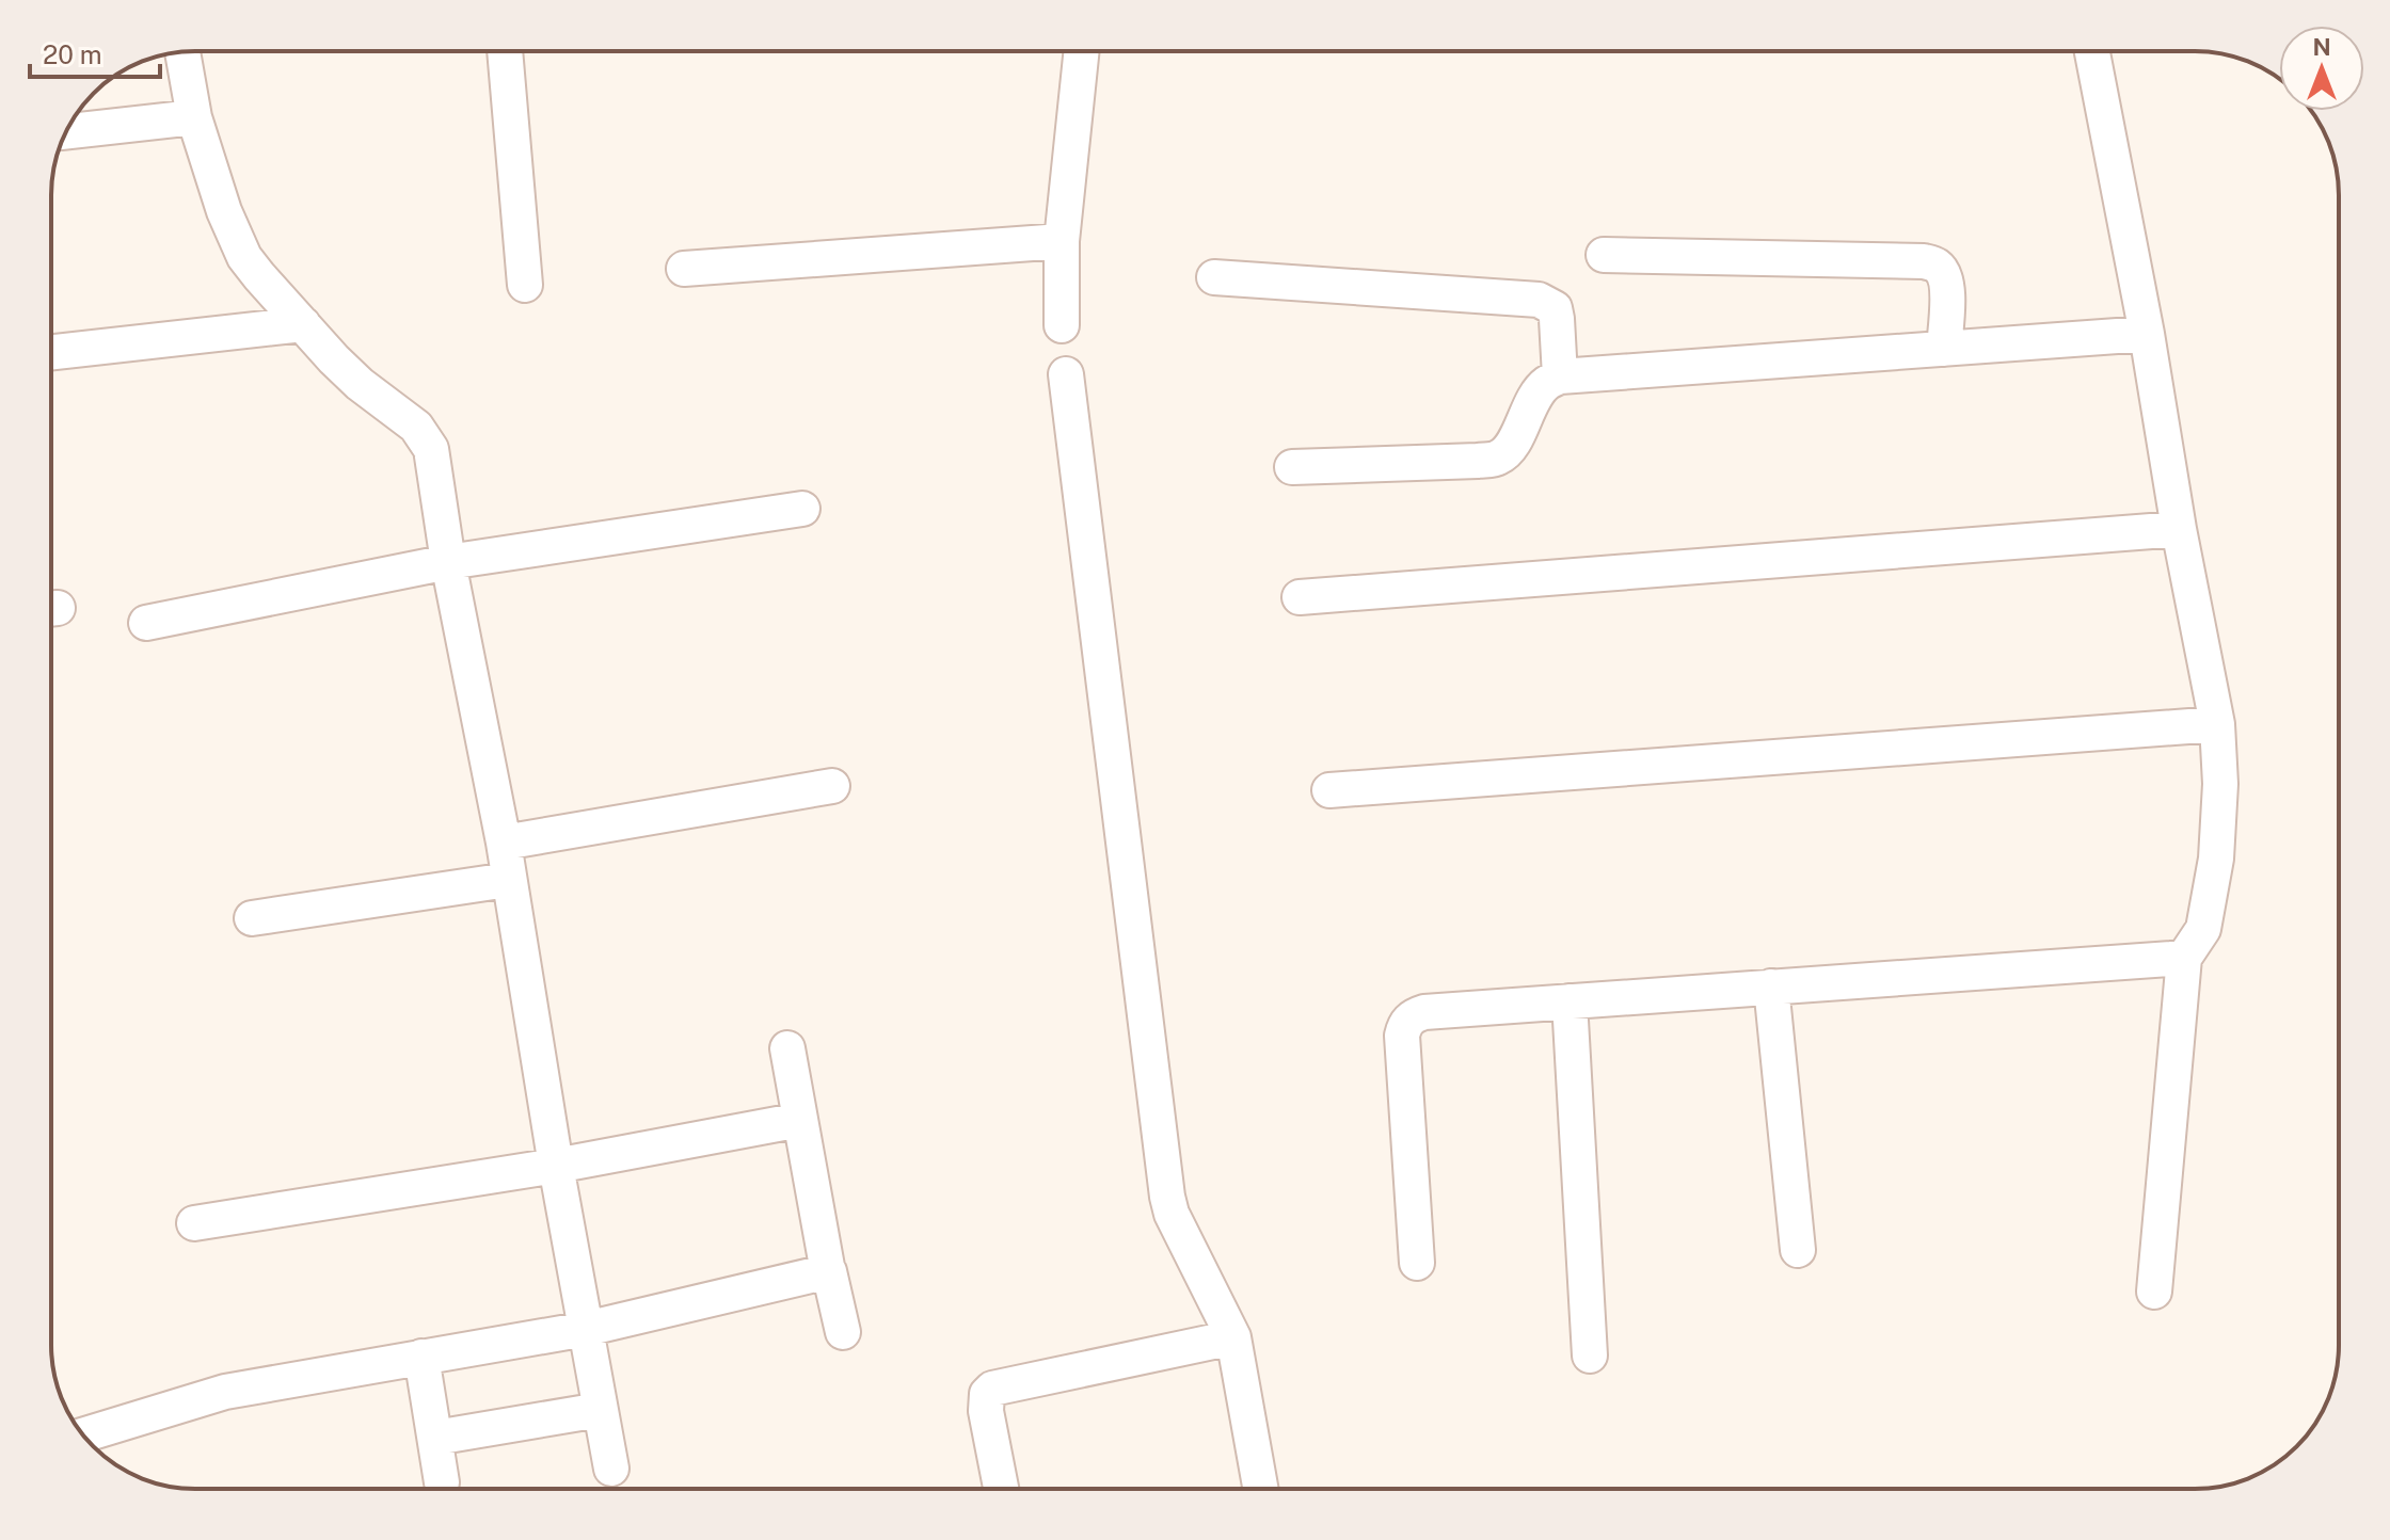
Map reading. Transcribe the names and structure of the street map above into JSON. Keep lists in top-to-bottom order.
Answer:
{
  "scale_bar": "20 m",
  "north": "top"
}
